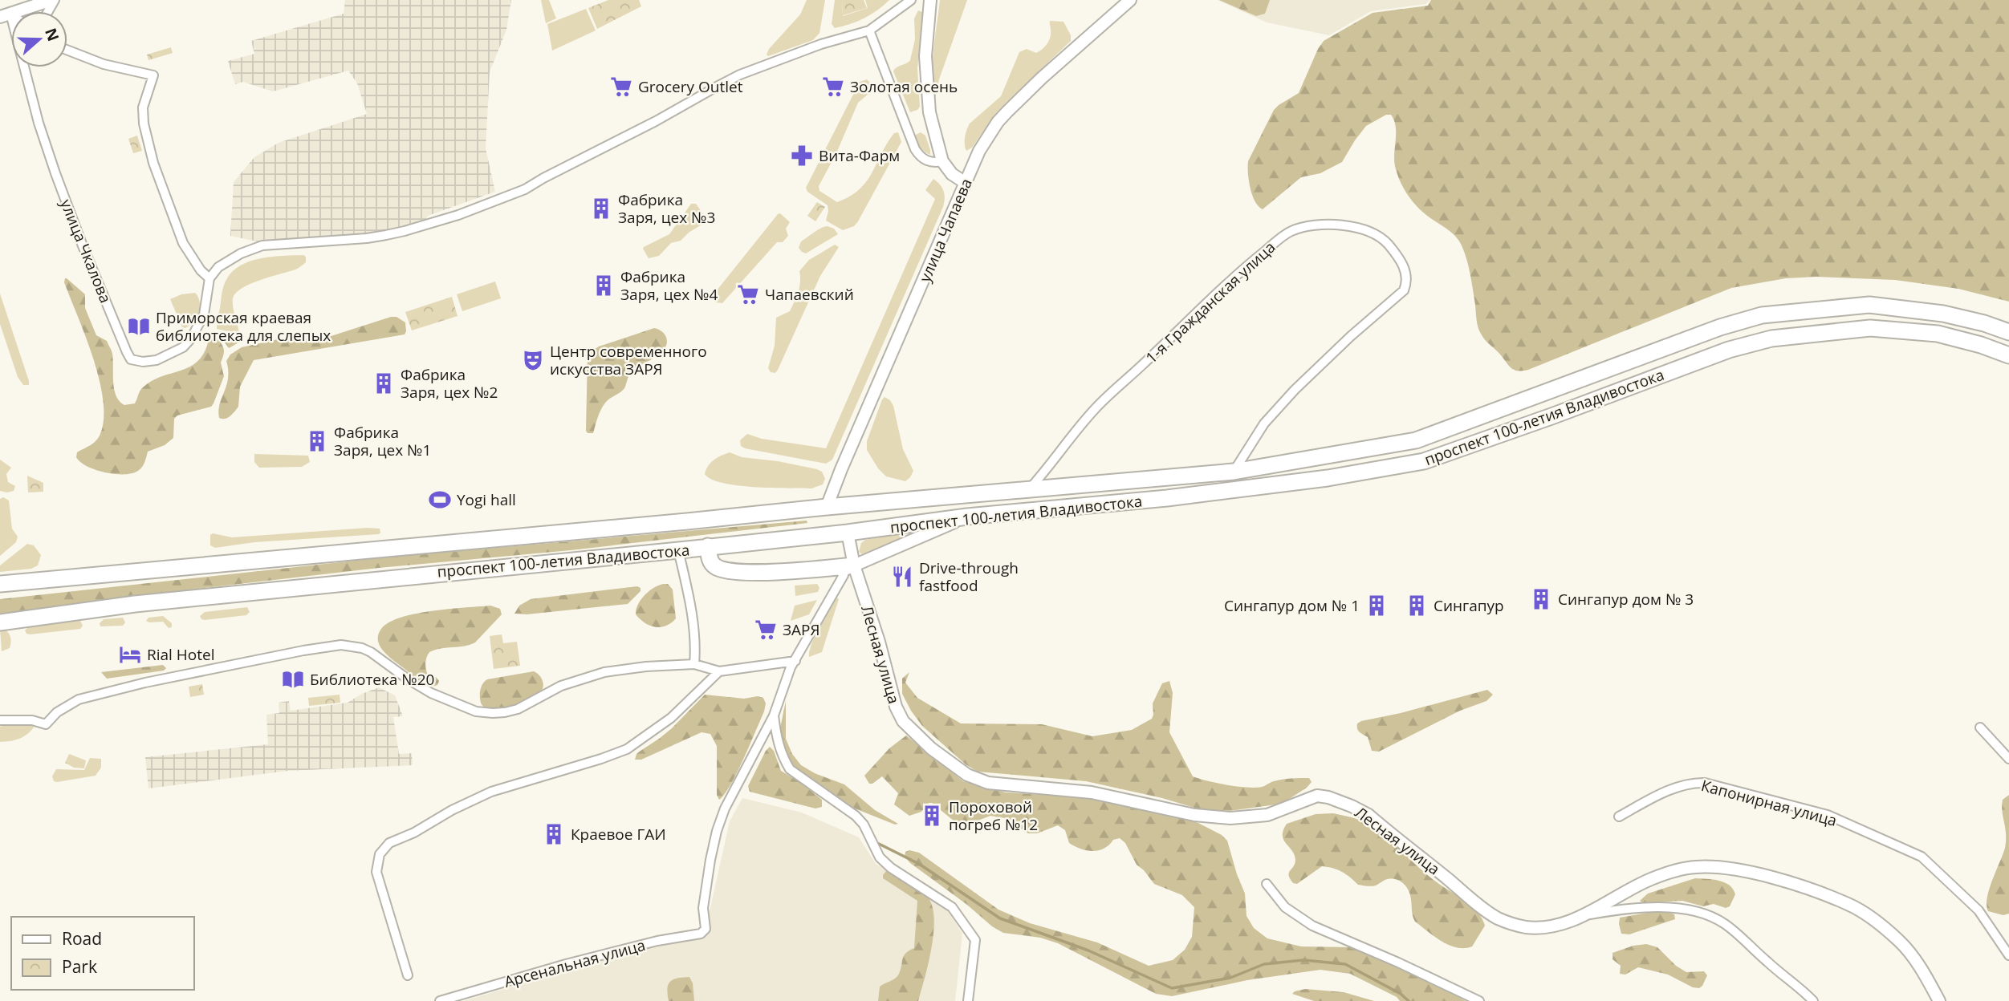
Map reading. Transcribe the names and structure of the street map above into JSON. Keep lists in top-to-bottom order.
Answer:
{
  "streets": {
    "highway": ["проспект 100-летия Владивостока"],
    "main road": ["улица Чапаева", "Лесная улица"],
    "street": [
      "улица Чкалова",
      "1-я Гражданская улица",
      "Капонирная улица",
      "Арсенальная улица"
    ]
  },
  "crossings": [
    ["улица Чапаева", "проспект 100-летия Владивостока"],
    ["1-я Гражданская улица", "проспект 100-летия Владивостока"],
    ["проспект 100-летия Владивостока", "Лесная улица"]
  ],
  "places": {
    "supermarket": [
      "Grocery Outlet",
      "Золотая осень",
      "Чапаевский",
      "ЗАРЯ"
    ],
    "pharmacy": ["Вита-Фарм"],
    "building": [
      "Фабрика Заря, цех №3",
      "Фабрика Заря, цех №4",
      "Фабрика Заря, цех №2",
      "Фабрика Заря, цех №1",
      "Сингапур дом № 3",
      "Сингапур дом № 1",
      "Сингапур",
      "Пороховой погреб №12",
      "Краевое ГАИ"
    ],
    "library": ["Приморская краевая библиотека для слепых", "Библиотека №20"],
    "theatre": ["Центр современного искусства ЗАРЯ"],
    "sports": ["Yogi hall"],
    "restaurant": ["Drive-through fastfood"],
    "hotel": ["Rial Hotel"]
  },
  "legend": ["Road", "Park"],
  "north": "right"
}
